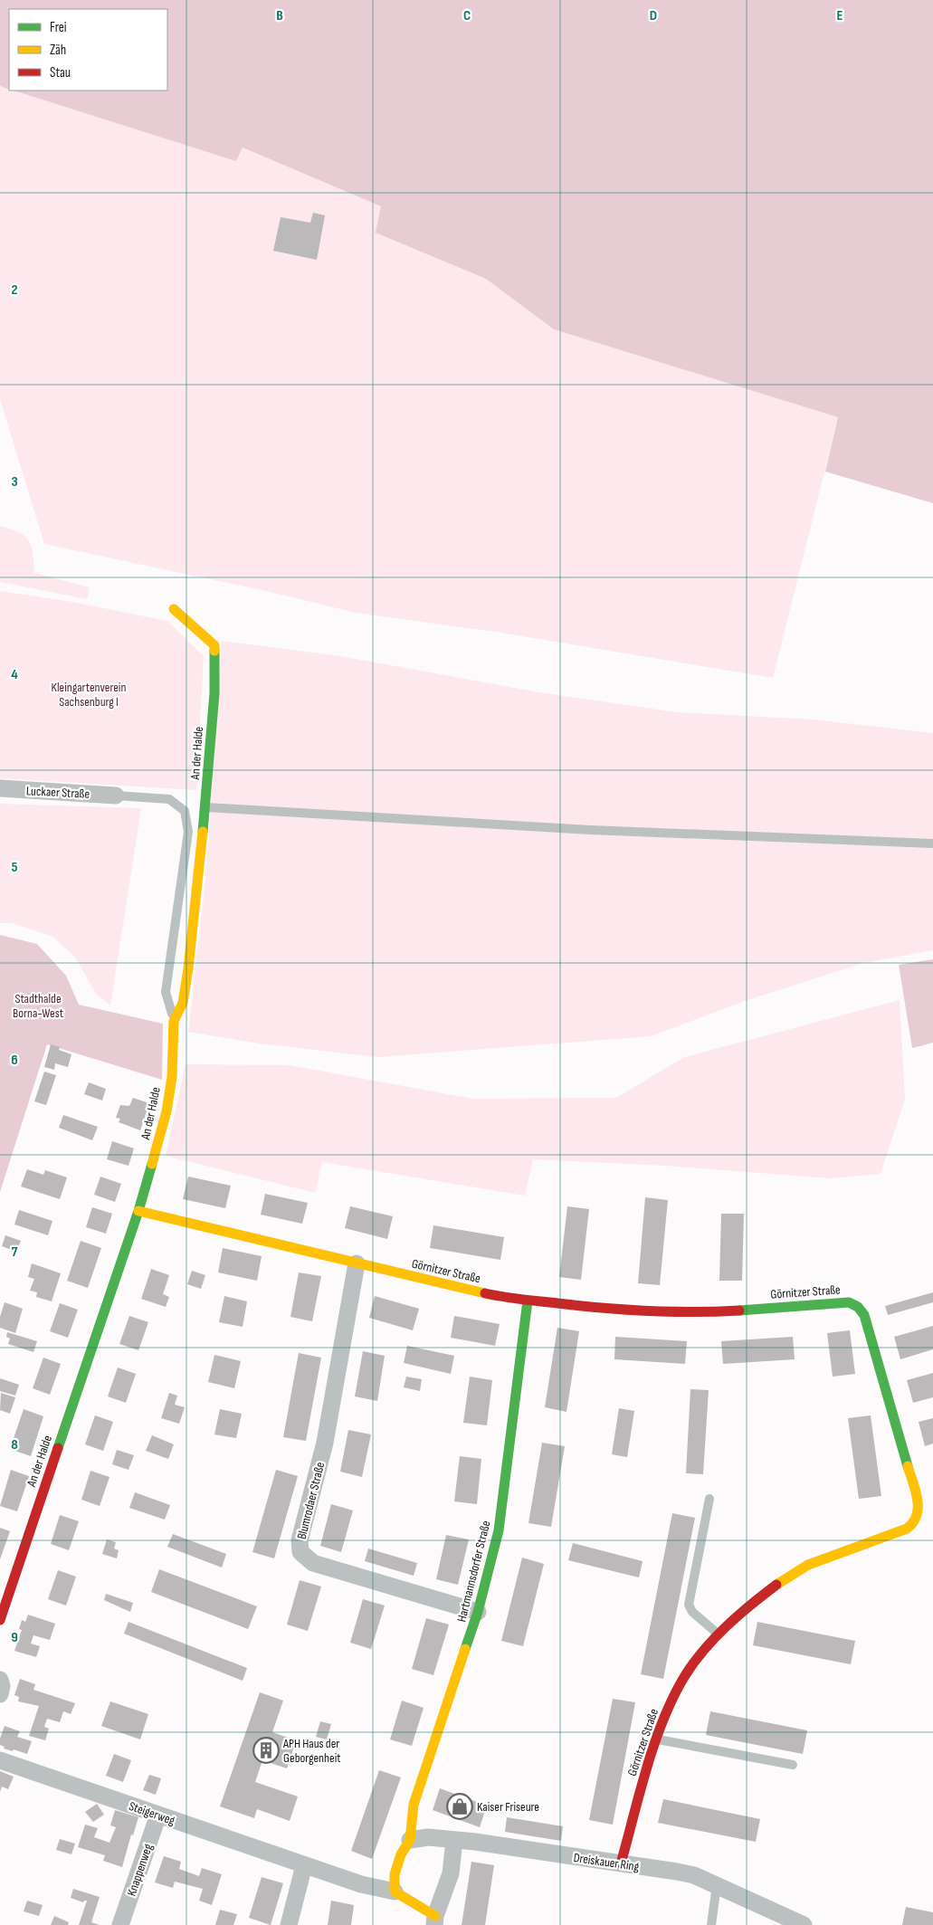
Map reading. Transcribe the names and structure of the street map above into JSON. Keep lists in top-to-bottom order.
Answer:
{
  "streets": {
    "street": [
      "An der Halde",
      "Luckaer Straße",
      "Görnitzer Straße",
      "Blumrodaer Straße",
      "Hartmannsdorfer Straße",
      "Steigerweg",
      "Dreiskauer Ring",
      "Knappenweg"
    ]
  },
  "crossings": [
    ["An der Halde", "Görnitzer Straße"],
    ["Görnitzer Straße", "Blumrodaer Straße"],
    ["Görnitzer Straße", "Hartmannsdorfer Straße"],
    ["Görnitzer Straße", "Dreiskauer Ring"],
    ["Blumrodaer Straße", "Hartmannsdorfer Straße"],
    ["Hartmannsdorfer Straße", "Dreiskauer Ring"],
    ["Steigerweg", "Knappenweg"]
  ],
  "parks": ["Kleingartenverein Sachsenburg I", "Stadthalde Borna-West"],
  "places": {
    "building": ["APH Haus der Geborgenheit"],
    "shop": ["Kaiser Friseure"]
  },
  "legend": ["Frei", "Zäh", "Stau"],
  "grid": {
    "columns": [
      "B",
      "C",
      "D",
      "E"
    ],
    "rows": [
      "2",
      "3",
      "4",
      "5",
      "6",
      "7",
      "8",
      "9"
    ]
  }
}
